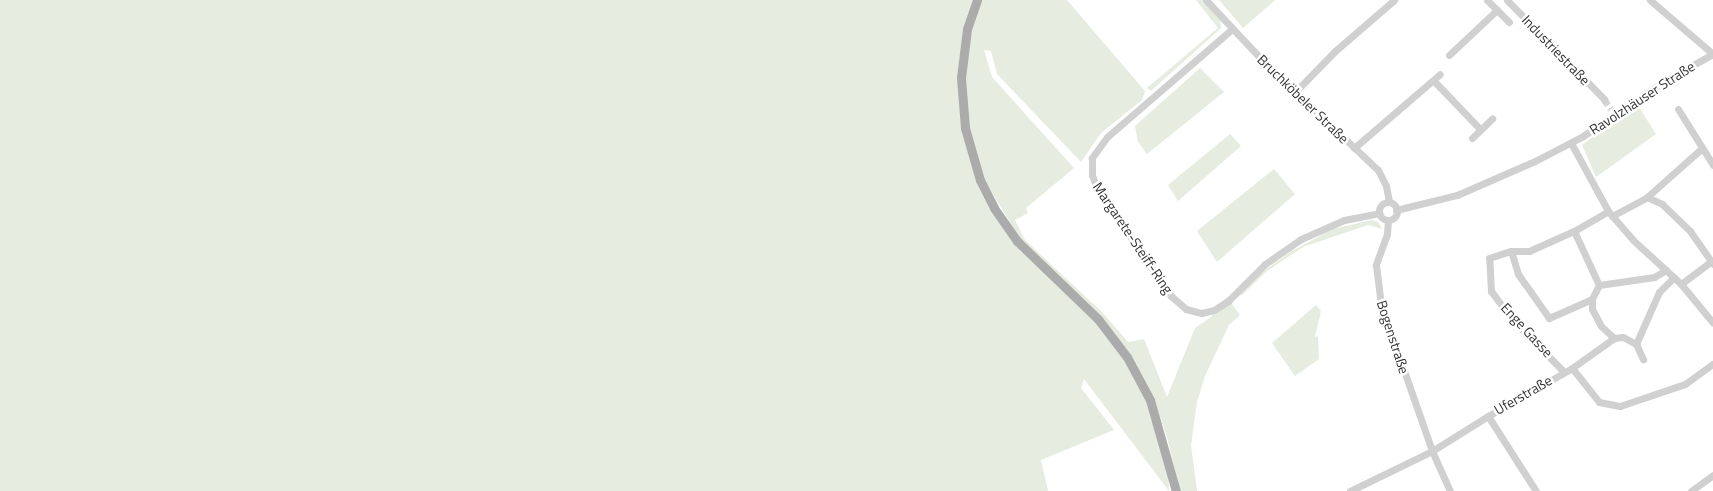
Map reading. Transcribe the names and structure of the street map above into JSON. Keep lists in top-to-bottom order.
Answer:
{
  "streets": {
    "street": [
      "Industriestraße",
      "Ravolzhäuser Straße",
      "Bruchköbeler Straße",
      "Margarete-Steiff-Ring",
      "Enge Gasse",
      "Bogenstraße",
      "Uferstraße"
    ]
  },
  "crossings": [
    ["Bruchköbeler Straße", "Margarete-Steiff-Ring"],
    ["Bruchköbeler Straße", "Bogenstraße"],
    ["Margarete-Steiff-Ring", "Bogenstraße"],
    ["Enge Gasse", "Uferstraße"],
    ["Bogenstraße", "Uferstraße"]
  ]
}
